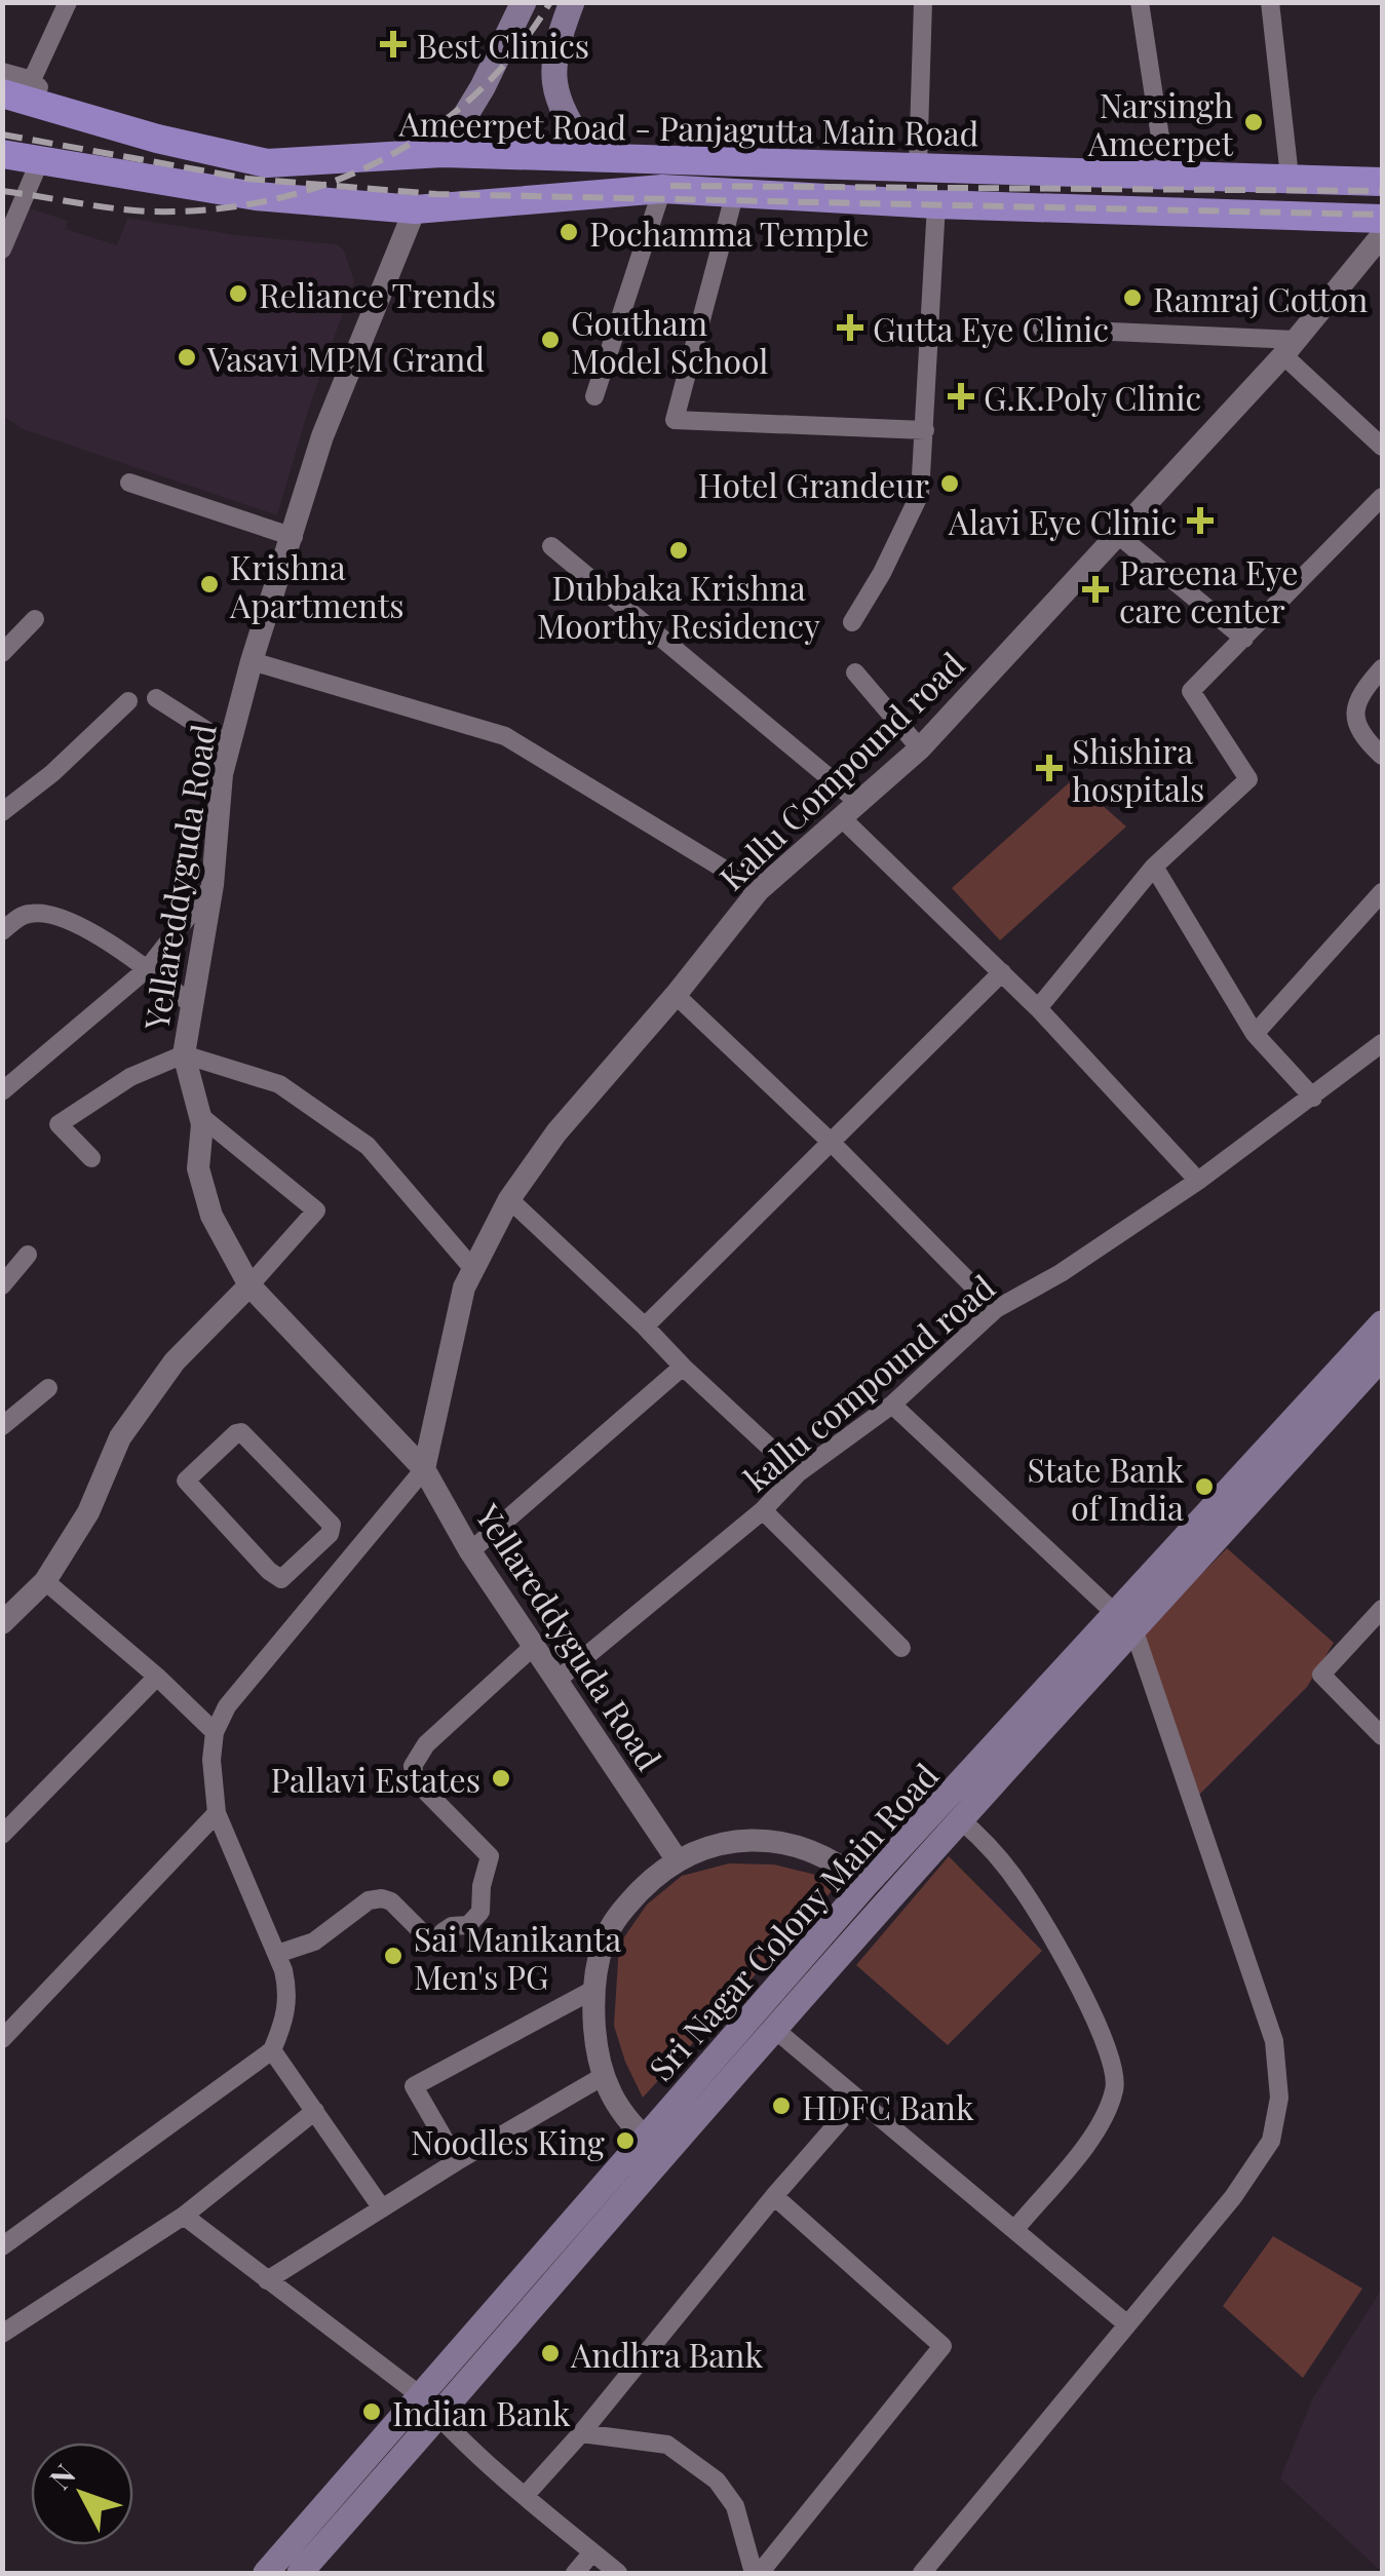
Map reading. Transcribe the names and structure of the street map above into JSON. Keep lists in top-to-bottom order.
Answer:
{
  "streets": {
    "highway": ["Ameerpet Road - Panjagutta Main Road"],
    "main road": ["Sri Nagar Colony Main Road"],
    "street": ["Kallu Compound road", "Yellareddyguda Road", "kallu compound road"]
  },
  "crossings": [
    ["Ameerpet Road - Panjagutta Main Road", "Yellareddyguda Road"],
    ["Kallu Compound road", "Yellareddyguda Road"],
    ["Yellareddyguda Road", "kallu compound road"]
  ],
  "places": {
    "health": [
      "Best Clinics",
      "Gutta Eye Clinic",
      "G.K.Poly Clinic",
      "Alavi Eye Clinic",
      "Pareena Eye care center",
      "Shishira hospitals"
    ],
    "other": [
      "Narsingh Ameerpet",
      "Pochamma Temple",
      "Reliance Trends",
      "Ramraj Cotton",
      "Goutham Model School",
      "Vasavi MPM Grand",
      "Hotel Grandeur",
      "Dubbaka Krishna Moorthy Residency",
      "Krishna Apartments",
      "State Bank of India",
      "Pallavi Estates",
      "Sai Manikanta Men's PG",
      "HDFC Bank",
      "Noodles King",
      "Andhra Bank",
      "Indian Bank"
    ]
  },
  "north": "top left"
}
